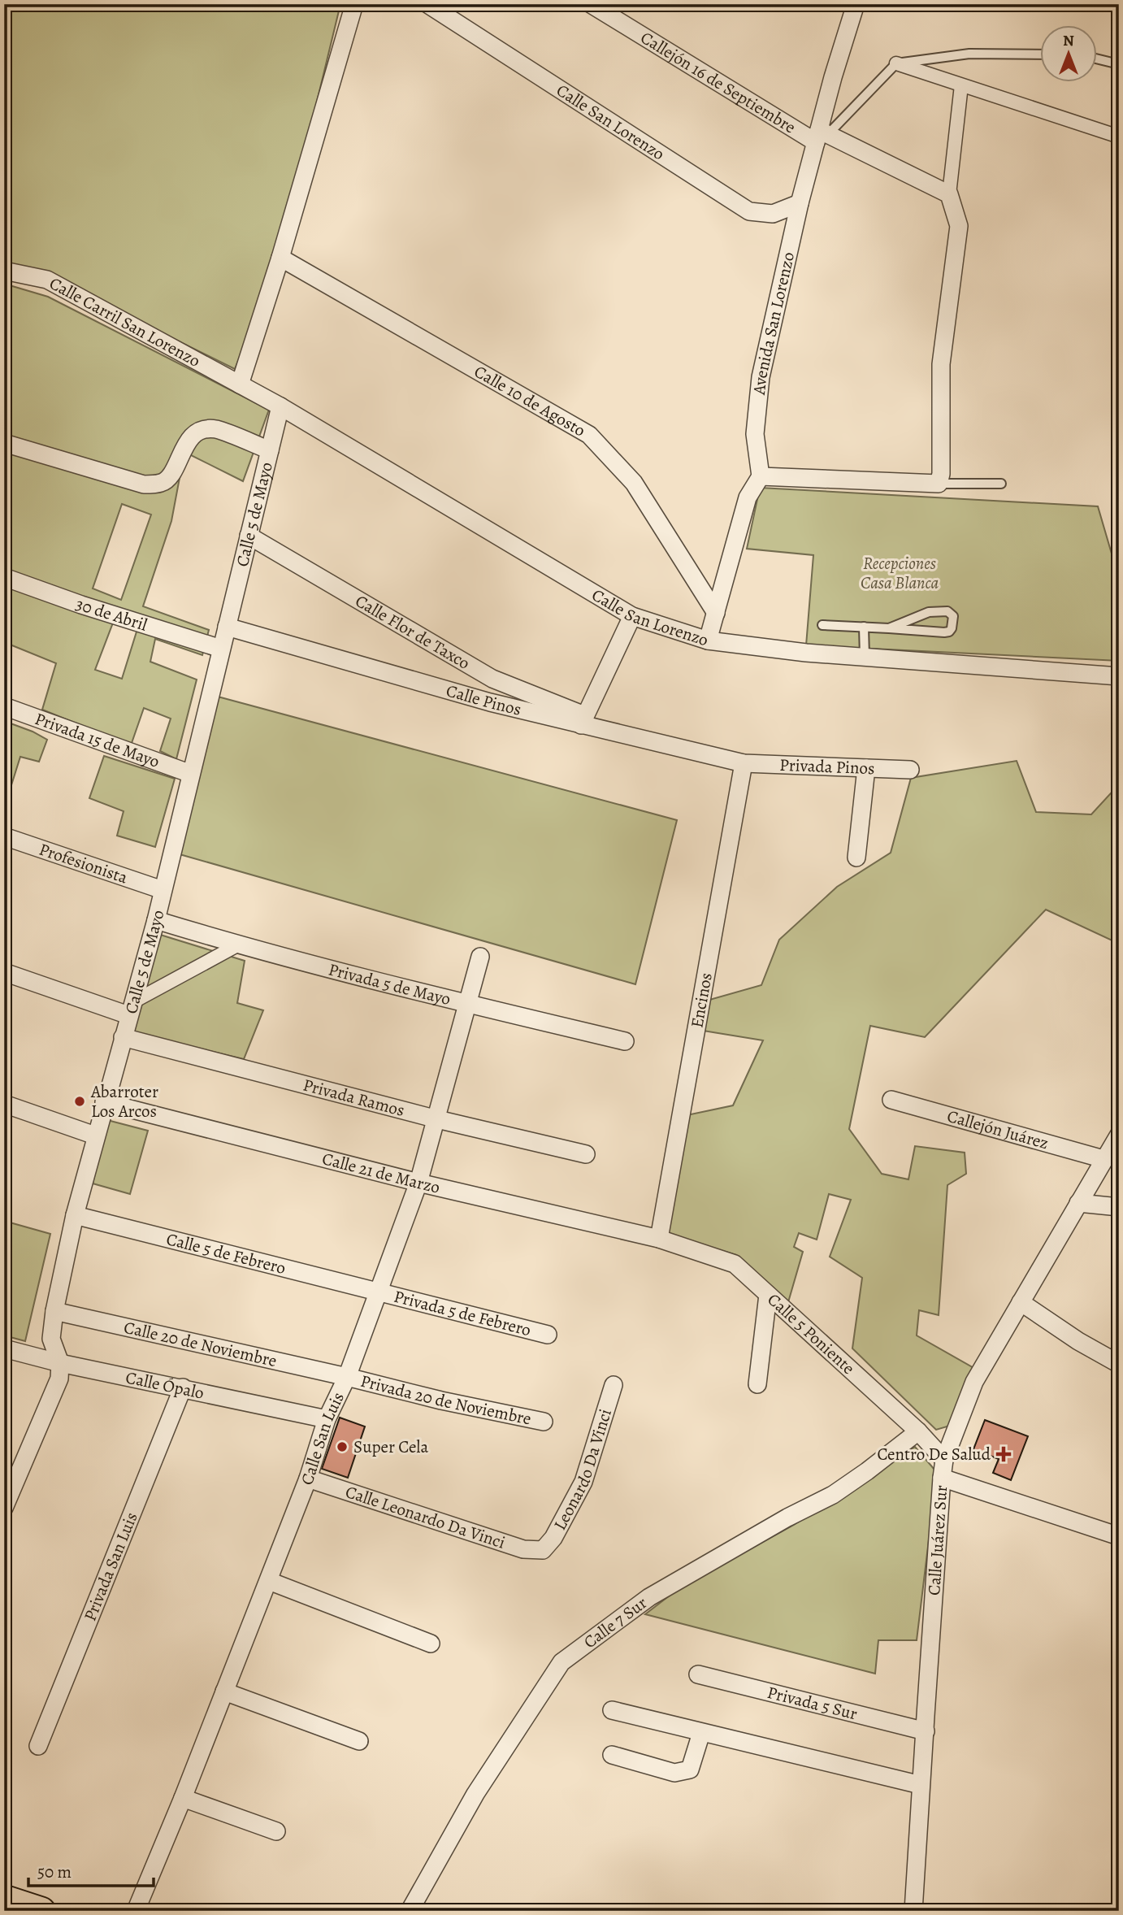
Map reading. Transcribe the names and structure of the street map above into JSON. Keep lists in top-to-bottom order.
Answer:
{
  "streets": {
    "street": [
      "Callejón 16 de Septiembre",
      "Calle San Lorenzo",
      "Calle Carril San Lorenzo",
      "Avenida San Lorenzo",
      "Calle 10 de Agosto",
      "Calle 5 de Mayo",
      "30 de Abril",
      "Calle Flor de Taxco",
      "Calle Pinos",
      "Privada 15 de Mayo",
      "Privada Pinos",
      "Profesionista",
      "Privada 5 de Mayo",
      "Encinos",
      "Privada Ramos",
      "Callejón Juárez",
      "Calle 21 de Marzo",
      "Calle 5 de Febrero",
      "Privada 5 de Febrero",
      "Calle 5 Poniente",
      "Calle 20 de Noviembre",
      "Calle Ópalo",
      "Privada 20 de Noviembre",
      "Calle San Luis",
      "Leonardo Da Vinci",
      "Calle Leonardo Da Vinci",
      "Calle Juárez Sur",
      "Privada San Luis",
      "Calle 7 Sur",
      "Privada 5 Sur"
    ]
  },
  "crossings": [
    ["Callejón 16 de Septiembre", "Avenida San Lorenzo"],
    ["Calle San Lorenzo", "Calle Carril San Lorenzo"],
    ["Calle San Lorenzo", "Avenida San Lorenzo"],
    ["Calle San Lorenzo", "Calle 5 de Mayo"],
    ["Calle 5 de Mayo", "30 de Abril"],
    ["Calle 5 de Mayo", "Calle Flor de Taxco"],
    ["Calle 5 de Mayo", "Calle Pinos"],
    ["Calle 5 de Mayo", "Privada 15 de Mayo"],
    ["Calle 5 de Mayo", "Profesionista"],
    ["Calle 5 de Mayo", "Privada 5 de Mayo"],
    ["Calle 5 de Mayo", "Privada Ramos"],
    ["Calle 5 de Mayo", "Calle 21 de Marzo"],
    ["Calle 5 de Mayo", "Calle 5 de Febrero"],
    ["Calle 5 de Mayo", "Calle 20 de Noviembre"],
    ["Calle 5 de Mayo", "Calle Ópalo"],
    ["Calle Flor de Taxco", "Calle Pinos"],
    ["Calle Pinos", "Privada Pinos"],
    ["Calle Pinos", "Encinos"],
    ["Privada Pinos", "Encinos"],
    ["Privada 5 de Mayo", "Calle San Luis"],
    ["Encinos", "Calle 21 de Marzo"],
    ["Encinos", "Calle 5 Poniente"],
    ["Privada Ramos", "Calle San Luis"],
    ["Callejón Juárez", "Calle Juárez Sur"],
    ["Calle 21 de Marzo", "Calle 5 Poniente"],
    ["Calle 21 de Marzo", "Calle San Luis"],
    ["Calle 5 de Febrero", "Privada 5 de Febrero"],
    ["Calle 5 de Febrero", "Calle San Luis"],
    ["Privada 5 de Febrero", "Calle San Luis"],
    ["Calle 5 Poniente", "Calle Juárez Sur"],
    ["Calle 5 Poniente", "Calle 7 Sur"],
    ["Calle 20 de Noviembre", "Privada 20 de Noviembre"],
    ["Calle 20 de Noviembre", "Calle San Luis"],
    ["Calle Ópalo", "Calle San Luis"],
    ["Calle Ópalo", "Privada San Luis"],
    ["Privada 20 de Noviembre", "Calle San Luis"],
    ["Calle San Luis", "Calle Leonardo Da Vinci"],
    ["Leonardo Da Vinci", "Calle Leonardo Da Vinci"],
    ["Calle Juárez Sur", "Privada 5 Sur"]
  ],
  "parks": ["Recepciones Casa Blanca"],
  "places": {
    "other": ["Abarroter Los Arcos", "Super Cela"],
    "health": ["Centro De Salud"]
  },
  "scale_bar": "50 m",
  "north": "top"
}
